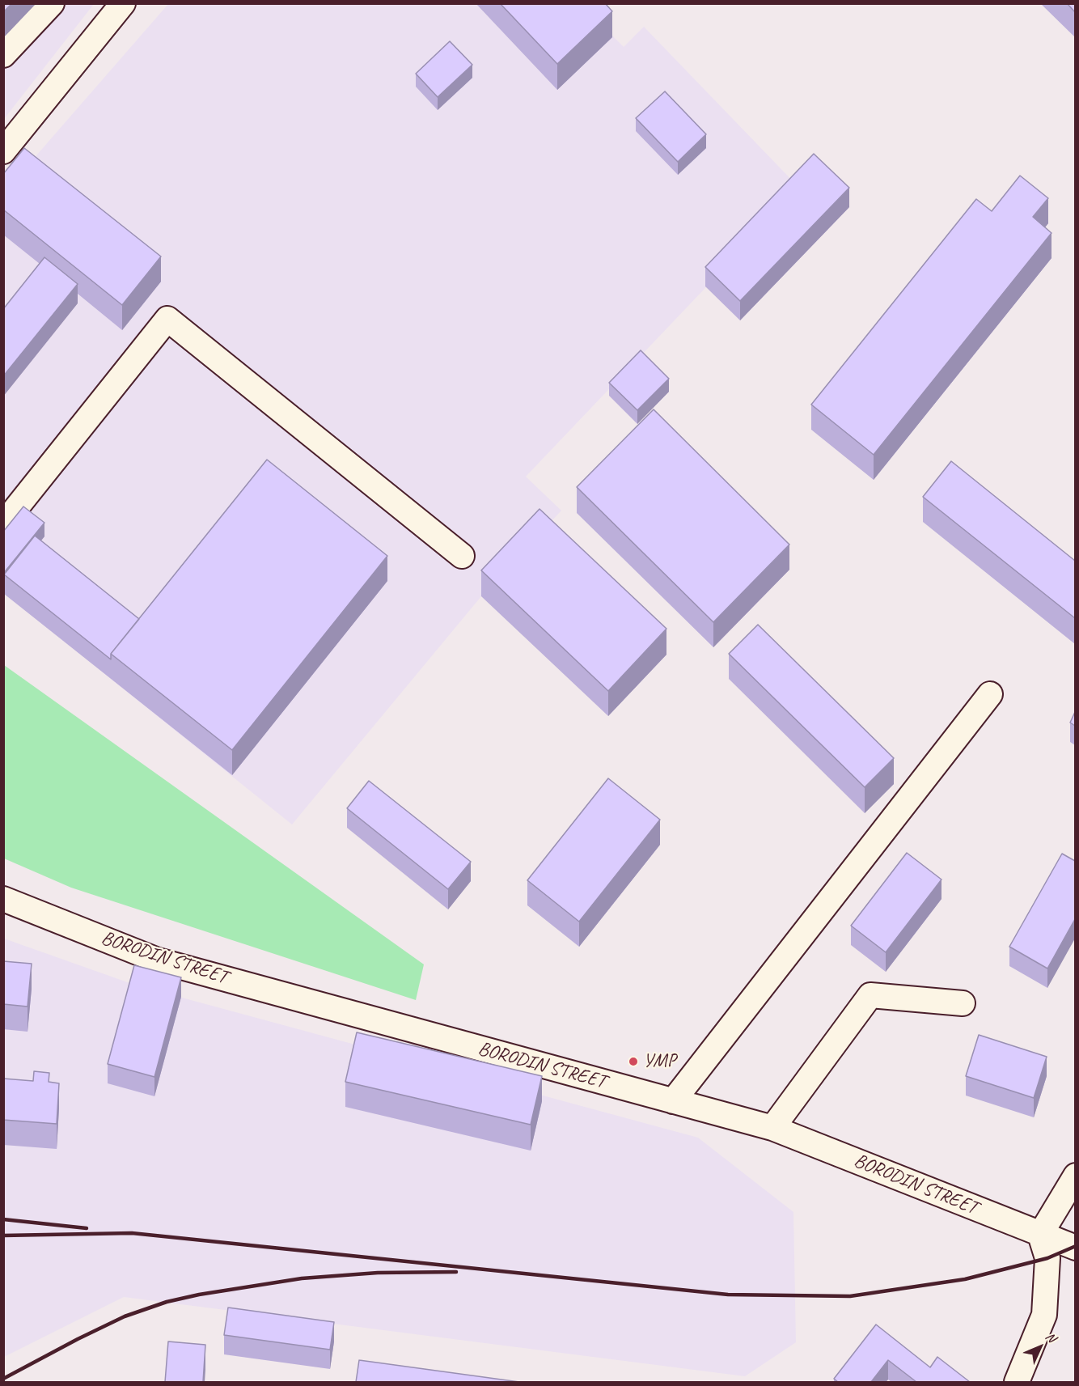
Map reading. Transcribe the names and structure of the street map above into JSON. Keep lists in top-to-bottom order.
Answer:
{
  "streets": {
    "street": ["BORODIN STREET"]
  },
  "places": ["УМР"],
  "north": "top right"
}
